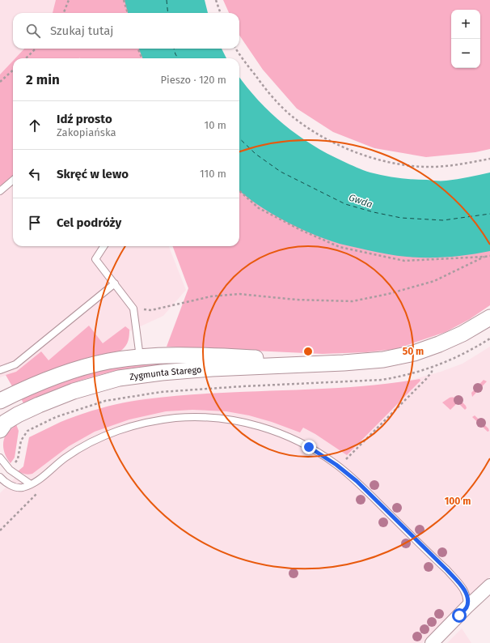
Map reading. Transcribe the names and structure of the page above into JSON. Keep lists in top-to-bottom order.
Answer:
{
  "streets": {
    "street": ["Zygmunta Starego"]
  },
  "water": ["Gwda"],
  "page": {
    "map_buttons": ["+", "−"],
    "search": "Szukaj tutaj",
    "heading": ["2 min", "Pieszo · 120 m"],
    "list": [
      ["Idź prosto", "Zakopiańska", "10 m"],
      ["Skręć w lewo", "110 m"],
      "Cel podróży"
    ]
  },
  "rings": ["50 m", "100 m"]
}
